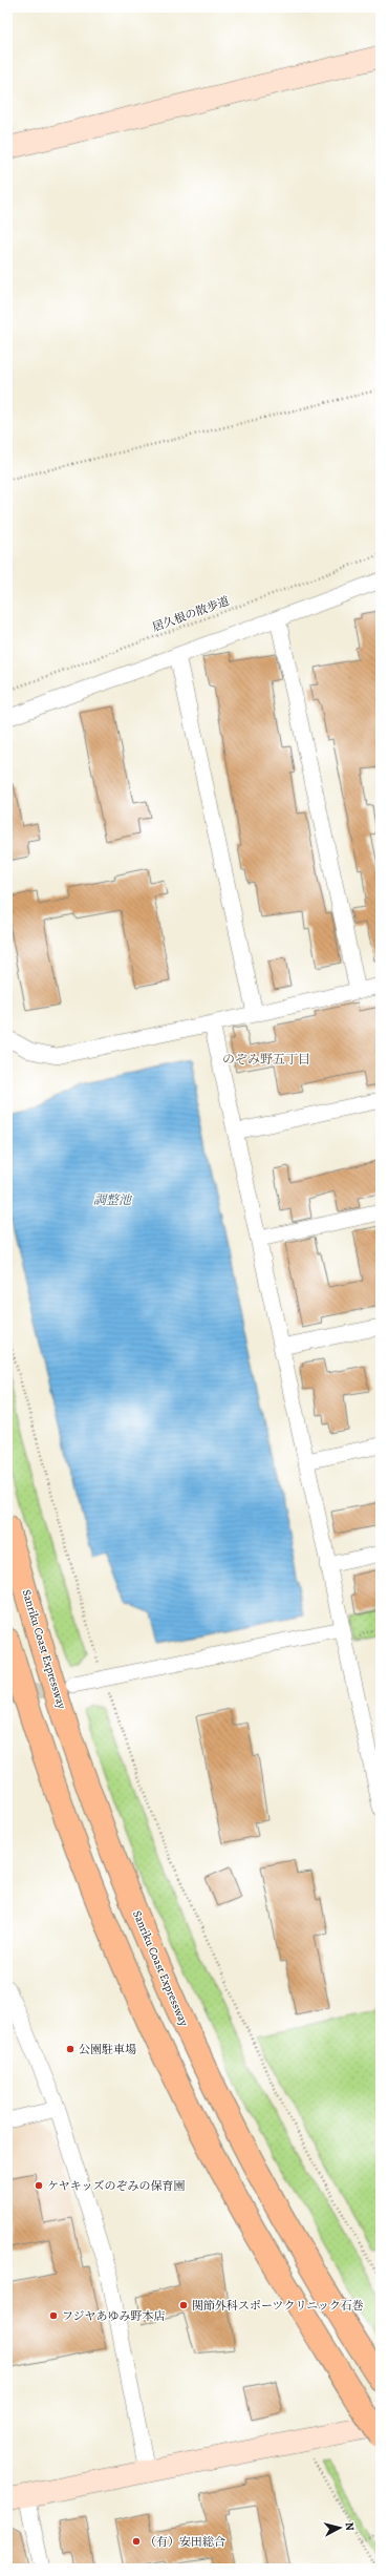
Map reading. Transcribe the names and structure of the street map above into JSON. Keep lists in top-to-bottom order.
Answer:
{
  "streets": {
    "highway": ["Sanriku Coast Expressway"],
    "path": ["居久根の散歩道"]
  },
  "districts": ["のぞみ野五丁目"],
  "water": ["調整池"],
  "places": [
    "公園駐車場",
    "ケヤキッズのぞみの保育園",
    "関節外科スポーツクリニック石巻",
    "フジヤあゆみ野本店",
    "（有）安田総合"
  ],
  "north": "right"
}
